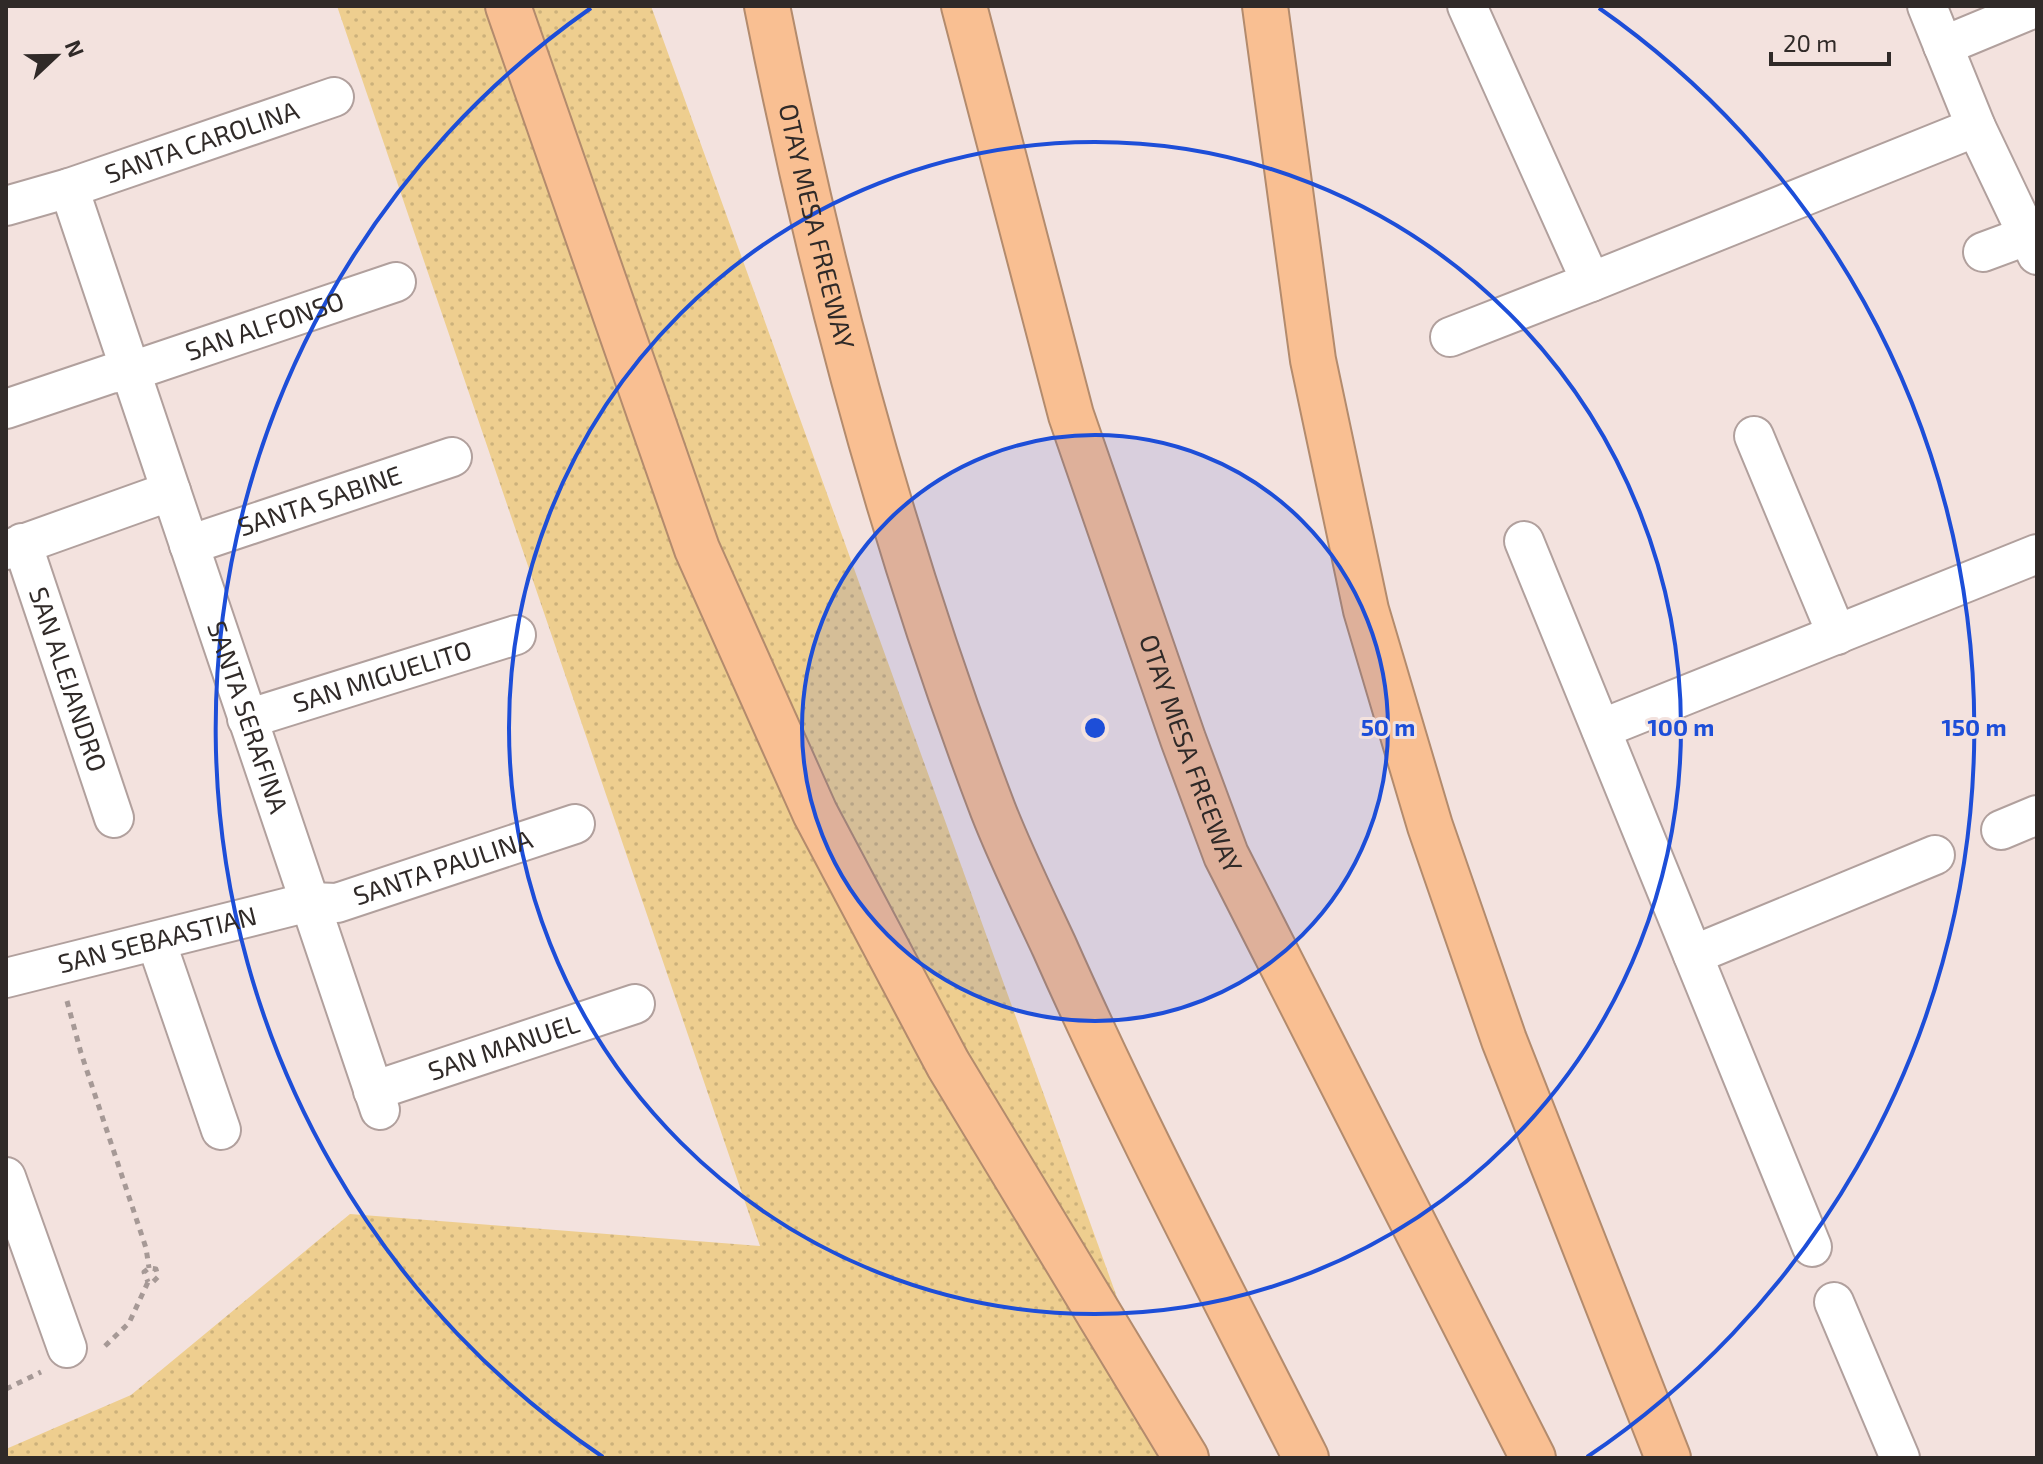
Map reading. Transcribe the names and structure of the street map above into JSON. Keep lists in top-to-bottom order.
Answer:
{
  "streets": {
    "highway": ["OTAY MESA FREEWAY"],
    "street": [
      "SANTA CAROLINA",
      "SAN ALFONSO",
      "SANTA SABINE",
      "SAN MIGUELITO",
      "SAN ALEJANDRO",
      "SANTA SERAFINA",
      "SANTA PAULINA",
      "SAN SEBAASTIAN",
      "SAN MANUEL"
    ]
  },
  "crossings": [
    ["SANTA CAROLINA", "SANTA SERAFINA"],
    ["SAN ALFONSO", "SANTA SERAFINA"],
    ["SANTA SABINE", "SANTA SERAFINA"],
    ["SAN MIGUELITO", "SANTA SERAFINA"],
    ["SANTA SERAFINA", "SANTA PAULINA"],
    ["SANTA SERAFINA", "SAN SEBAASTIAN"],
    ["SANTA SERAFINA", "SAN MANUEL"],
    ["SANTA PAULINA", "SAN SEBAASTIAN"]
  ],
  "scale_bar": "20 m",
  "north": "right",
  "rings": ["50 m", "100 m", "150 m"]
}
